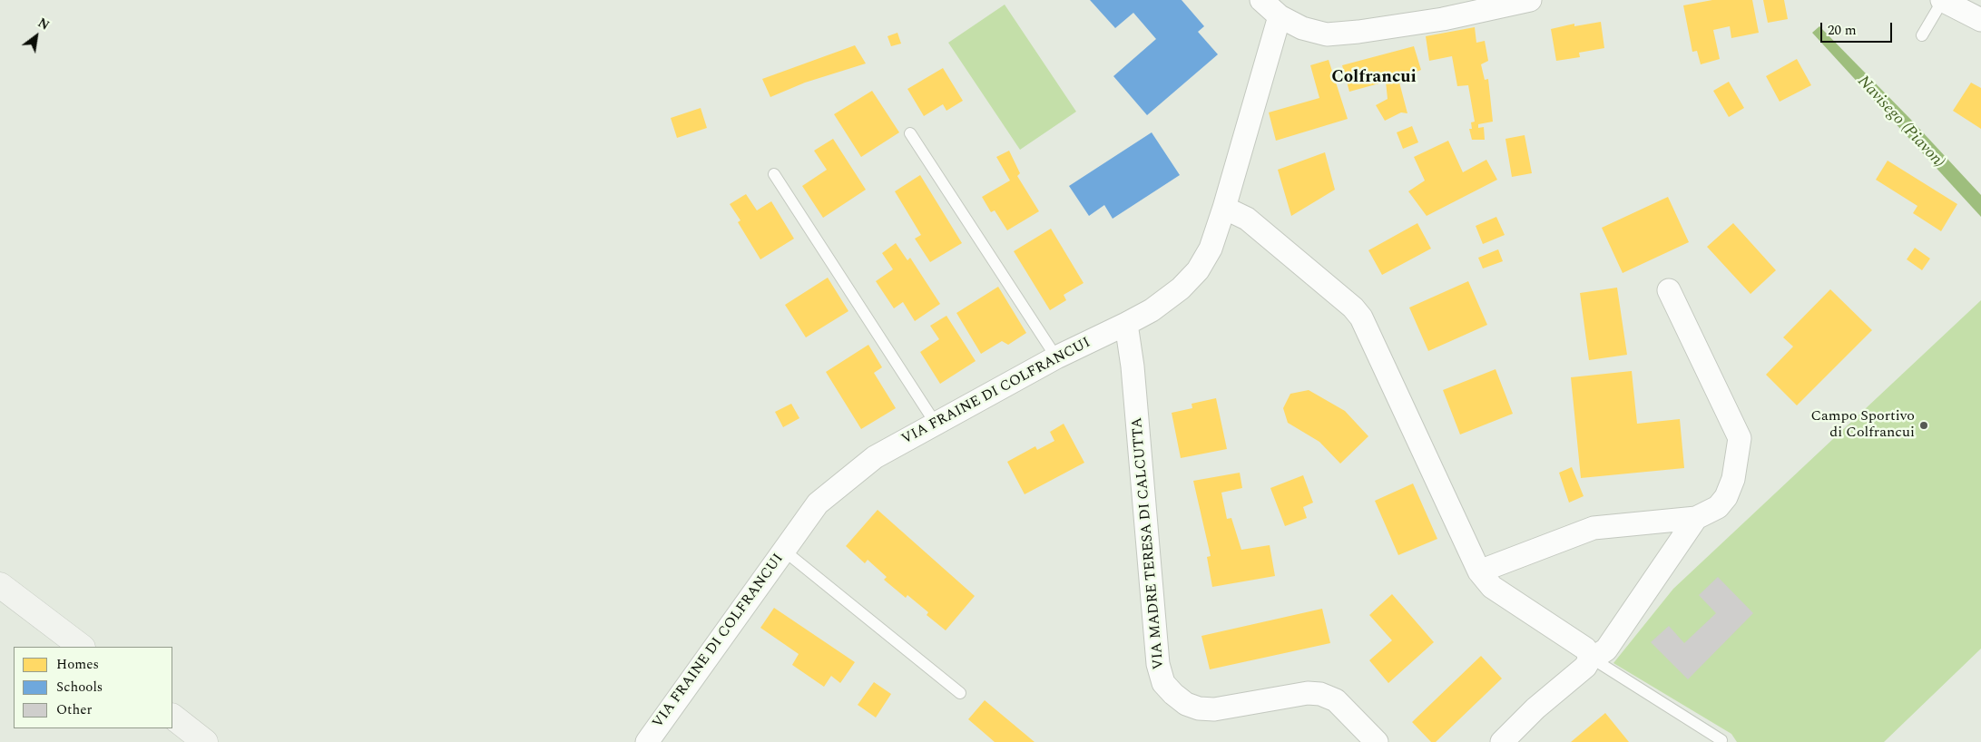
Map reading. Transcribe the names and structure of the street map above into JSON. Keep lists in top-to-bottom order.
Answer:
{
  "streets": {
    "street": ["VIA FRAINE DI COLFRANCUI", "VIA MADRE TERESA DI CALCUTTA"]
  },
  "crossings": [
    ["VIA FRAINE DI COLFRANCUI", "VIA MADRE TERESA DI CALCUTTA"]
  ],
  "districts": ["Colfrancui"],
  "water": ["Navisego (Piavon)"],
  "places": ["Campo Sportivo di Colfrancui"],
  "legend": ["Homes", "Schools", "Other"],
  "scale_bar": "20 m",
  "north": "top right"
}
